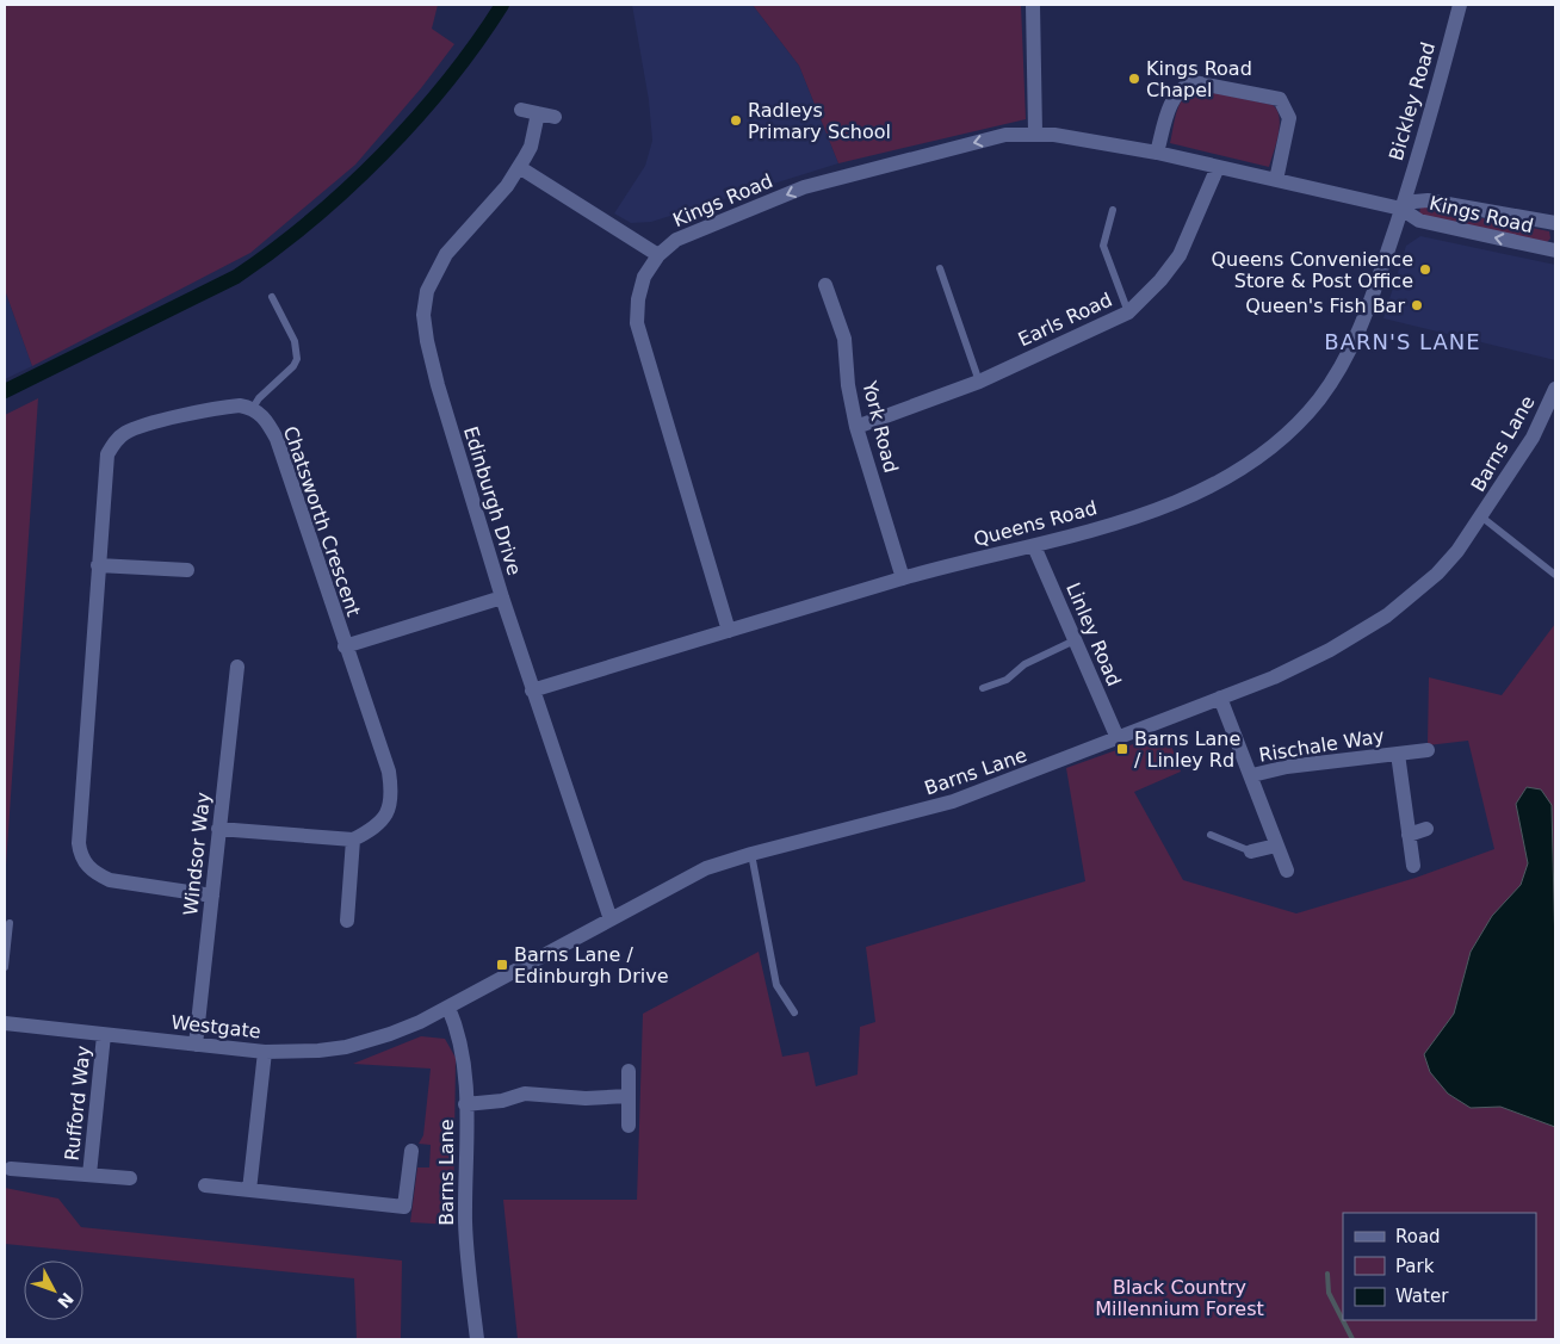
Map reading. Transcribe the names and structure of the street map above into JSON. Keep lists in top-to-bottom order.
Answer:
{
  "streets": {
    "street": [
      "Bickley Road",
      "Kings Road",
      "Earls Road",
      "York Road",
      "Barns Lane",
      "Edinburgh Drive",
      "Chatsworth Crescent",
      "Queens Road",
      "Linley Road",
      "Rischale Way",
      "Windsor Way",
      "Westgate",
      "Rufford Way"
    ]
  },
  "crossings": [
    ["Bickley Road", "Kings Road"],
    ["Bickley Road", "Queens Road"],
    ["Kings Road", "Earls Road"],
    ["Kings Road", "Queens Road"],
    ["Earls Road", "York Road"],
    ["York Road", "Queens Road"],
    ["Barns Lane", "Edinburgh Drive"],
    ["Barns Lane", "Linley Road"],
    ["Barns Lane", "Rischale Way"],
    ["Barns Lane", "Westgate"],
    ["Edinburgh Drive", "Queens Road"],
    ["Queens Road", "Linley Road"],
    ["Windsor Way", "Westgate"],
    ["Westgate", "Rufford Way"]
  ],
  "one_way": ["Kings Road"],
  "districts": ["BARN'S LANE"],
  "parks": ["Black Country Millennium Forest"],
  "places": {
    "other": [
      "Kings Road Chapel",
      "Radleys Primary School",
      "Queens Convenience Store & Post Office",
      "Queen's Fish Bar"
    ],
    "transit": ["Barns Lane / Linley Rd", "Barns Lane / Edinburgh Drive"]
  },
  "legend": ["Road", "Park", "Water"],
  "north": "bottom right"
}
